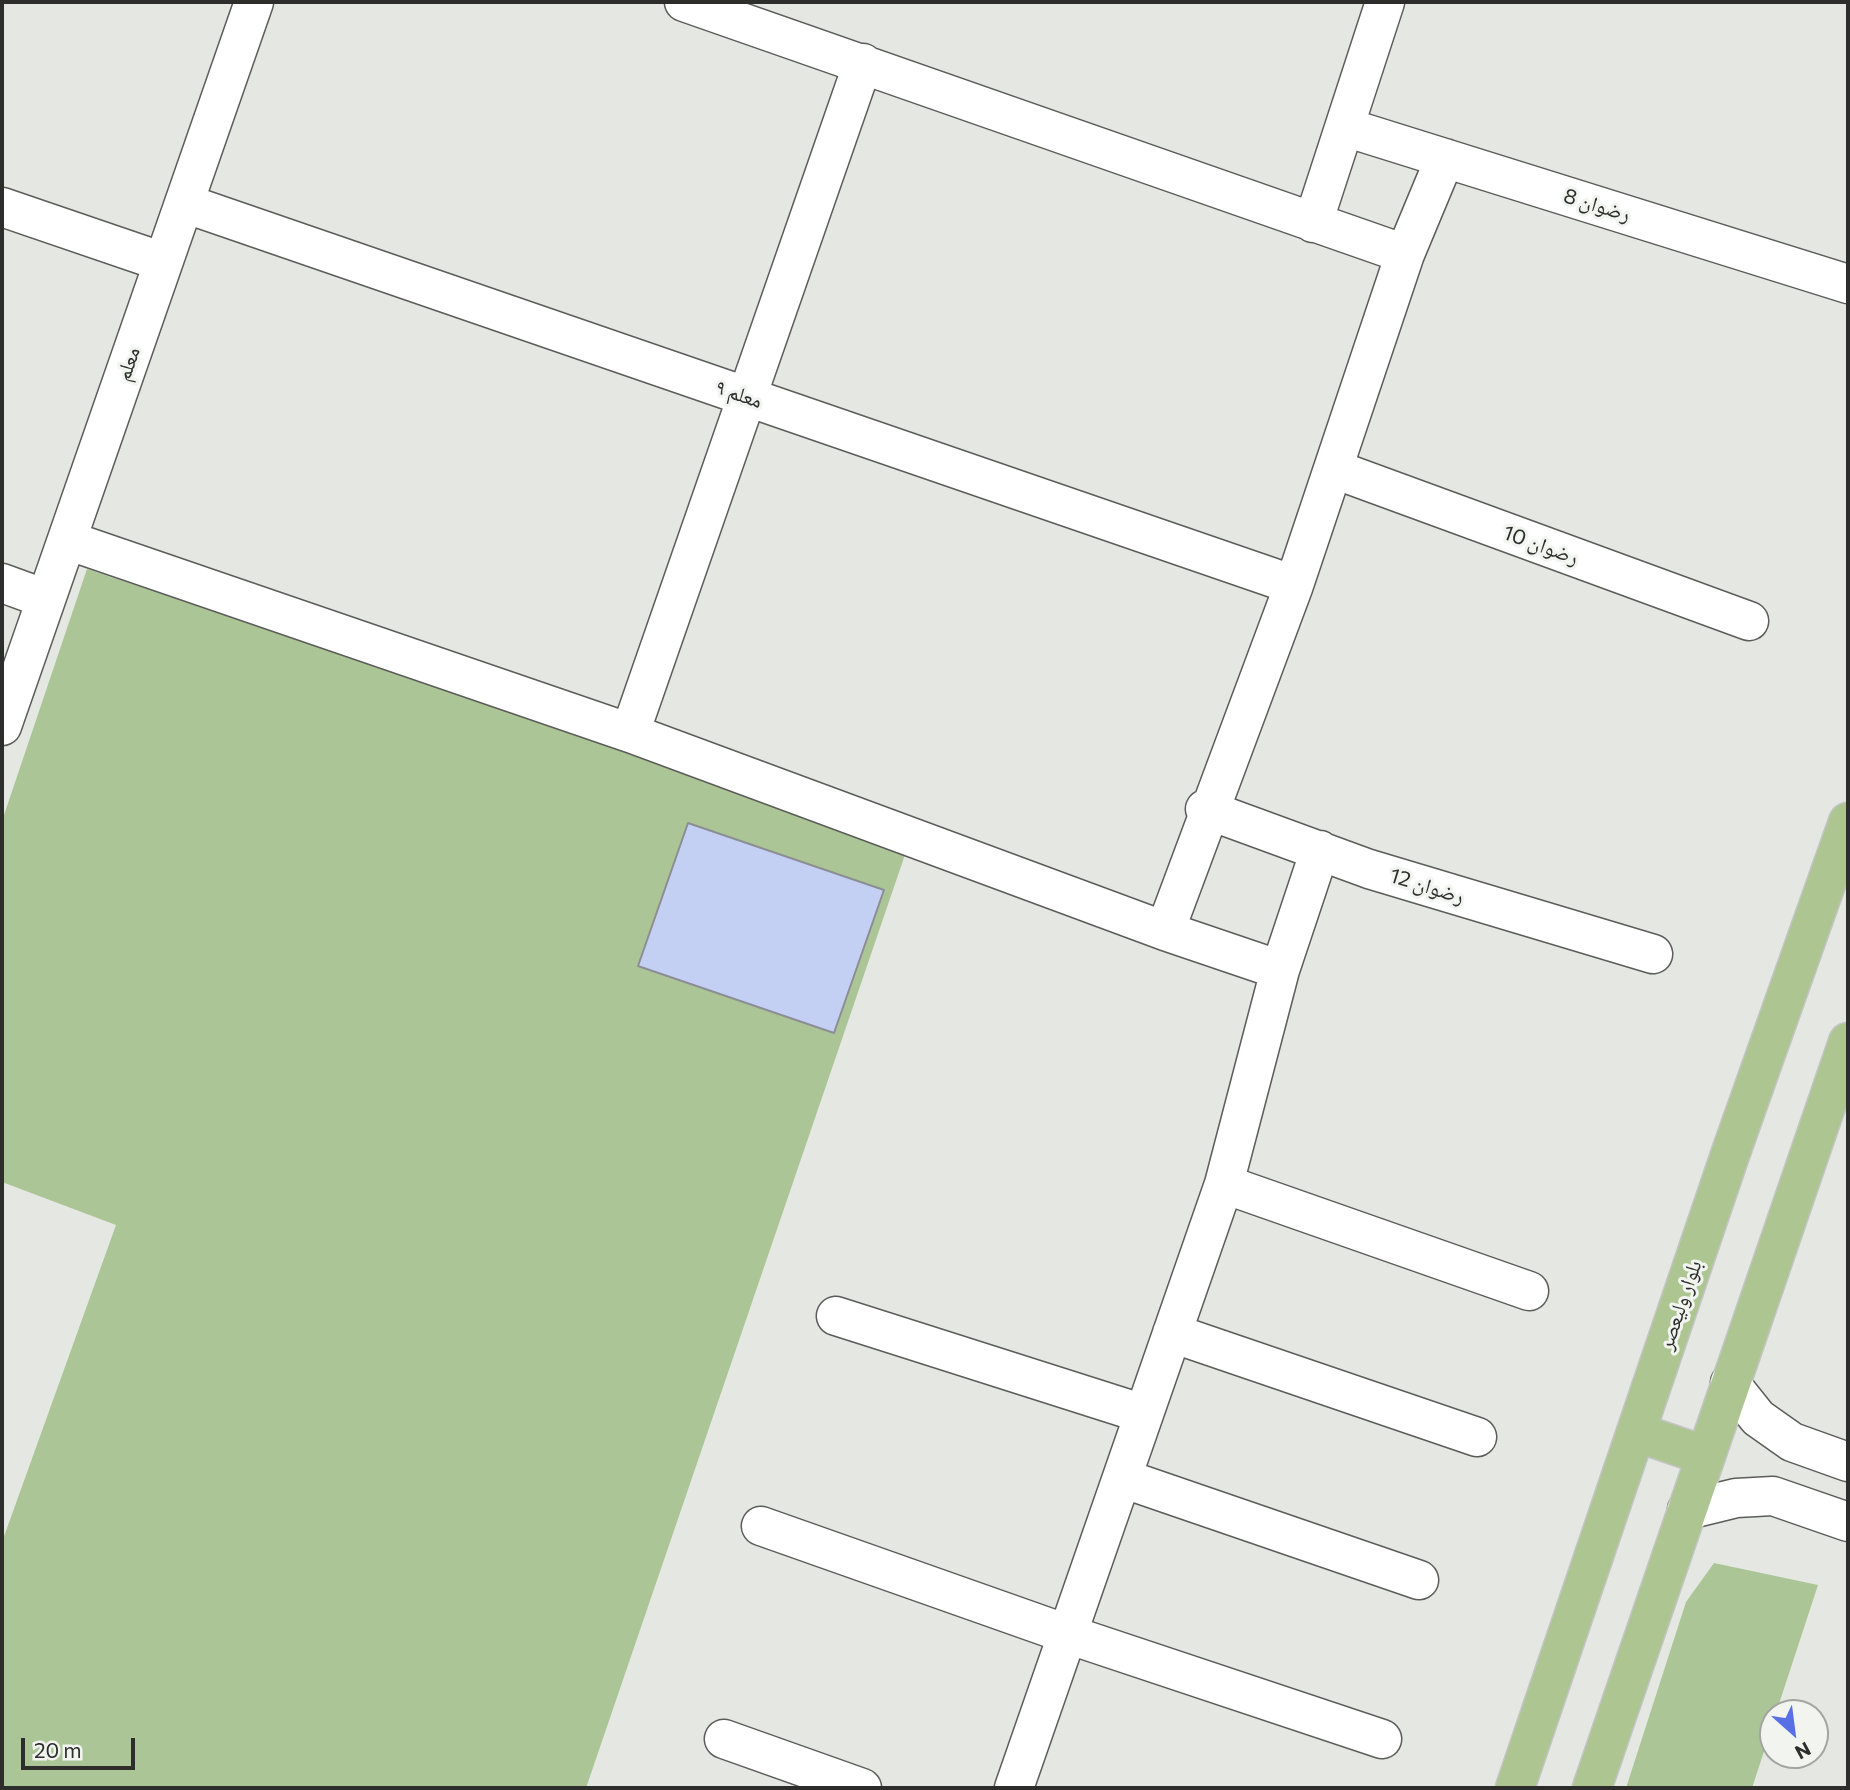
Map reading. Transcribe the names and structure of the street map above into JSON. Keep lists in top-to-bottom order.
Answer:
{
  "streets": {
    "main road": ["بلوار ولیعصر"],
    "street": [
      "رضوان 8",
      "معلم",
      "معلم ۹",
      "رضوان 10",
      "رضوان 12"
    ]
  },
  "crossings": [
    ["معلم", "معلم ۹"]
  ],
  "scale_bar": "20 m",
  "north": "bottom right"
}
